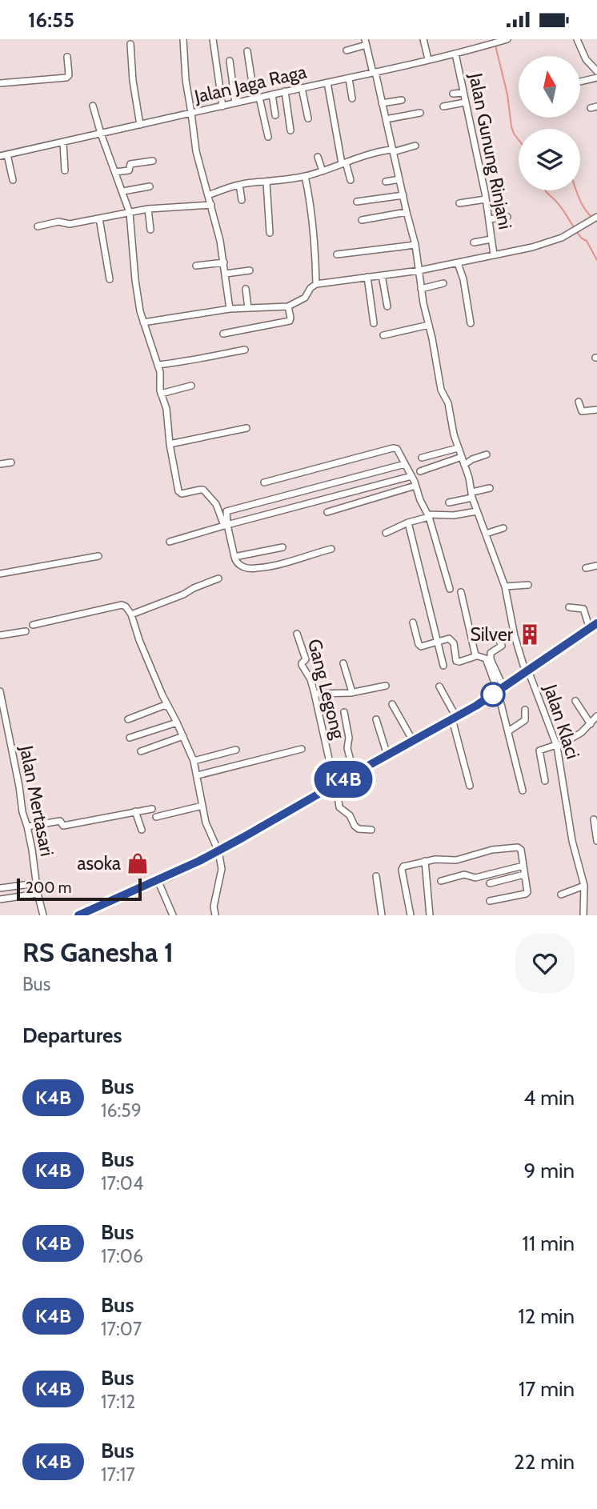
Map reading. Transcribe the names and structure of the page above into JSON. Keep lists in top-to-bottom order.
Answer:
{
  "streets": {
    "street": [
      "Jalan Jaga Raga",
      "Jalan Gunung Rinjani",
      "Gang Legong",
      "Jalan Klaci",
      "Jalan Mertasari"
    ]
  },
  "crossings": [
    ["Jalan Jaga Raga", "Jalan Gunung Rinjani"],
    ["Jalan Jaga Raga", "Jalan Klaci"]
  ],
  "places": {
    "building": ["Silver"],
    "shop": ["asoka"]
  },
  "lines": ["bus line K4B"],
  "scale_bar": "200 m",
  "north": "top",
  "page": {
    "status": "16:55",
    "on_map": "K4B",
    "scale": "200 m",
    "heading": [
      ["RS Ganesha 1", "Bus"],
      "Departures"
    ],
    "list": [
      {
        "mark": "K4B",
        "name": "Bus",
        "note": "16:59",
        "value": "4 min"
      },
      {
        "mark": "K4B",
        "name": "Bus",
        "note": "17:04",
        "value": "9 min"
      },
      {
        "mark": "K4B",
        "name": "Bus",
        "note": "17:06",
        "value": "11 min"
      },
      {
        "mark": "K4B",
        "name": "Bus",
        "note": "17:07",
        "value": "12 min"
      },
      {
        "mark": "K4B",
        "name": "Bus",
        "note": "17:12",
        "value": "17 min"
      },
      {
        "mark": "K4B",
        "name": "Bus",
        "note": "17:17",
        "value": "22 min"
      }
    ]
  }
}
